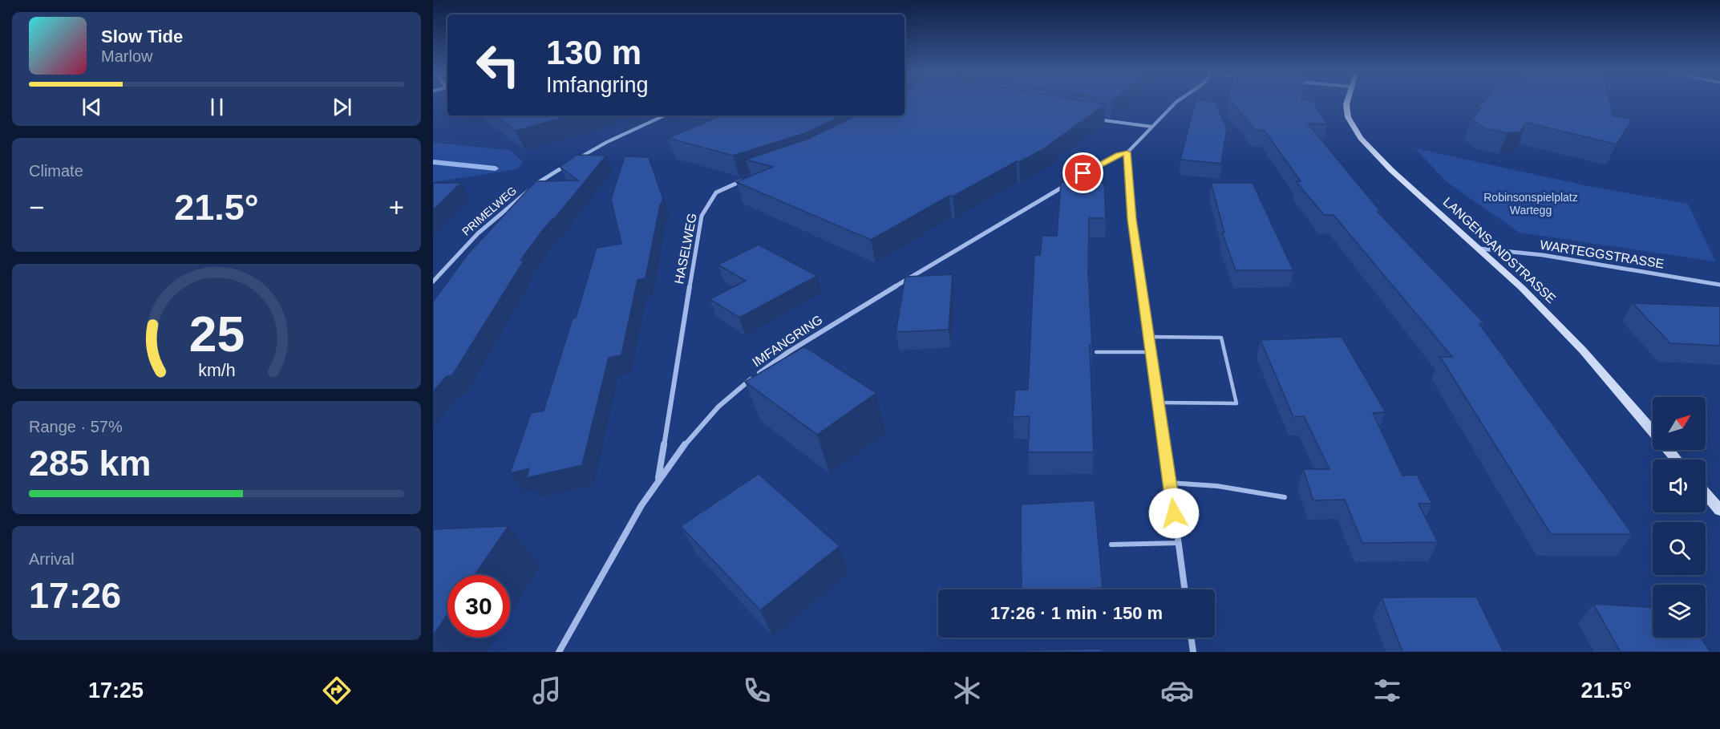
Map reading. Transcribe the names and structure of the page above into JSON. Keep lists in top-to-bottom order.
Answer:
{
  "streets": {
    "street": [
      "PRIMELWEG",
      "HASELWEG",
      "LANGENSANDSTRASSE",
      "WARTEGGSTRASSE",
      "IMFANGRING"
    ]
  },
  "crossings": [
    ["HASELWEG", "IMFANGRING"],
    ["LANGENSANDSTRASSE", "WARTEGGSTRASSE"]
  ],
  "parks": ["Robinsonspielplatz Wartegg"],
  "north": "top right",
  "page": {
    "turn": ["130 m", "Imfangring"],
    "song": ["Slow Tide", "Marlow"],
    "tile": [
      "Climate",
      ["Range · 57%", "285 km"],
      ["Arrival", "17:26"]
    ],
    "heat": ["−", "21.5°", "+"],
    "limit": "30",
    "trip": "17:26 · 1 min · 150 m",
    "tabs": ["17:25", "21.5°"],
    "gauge": ["25", "km/h"]
  }
}
